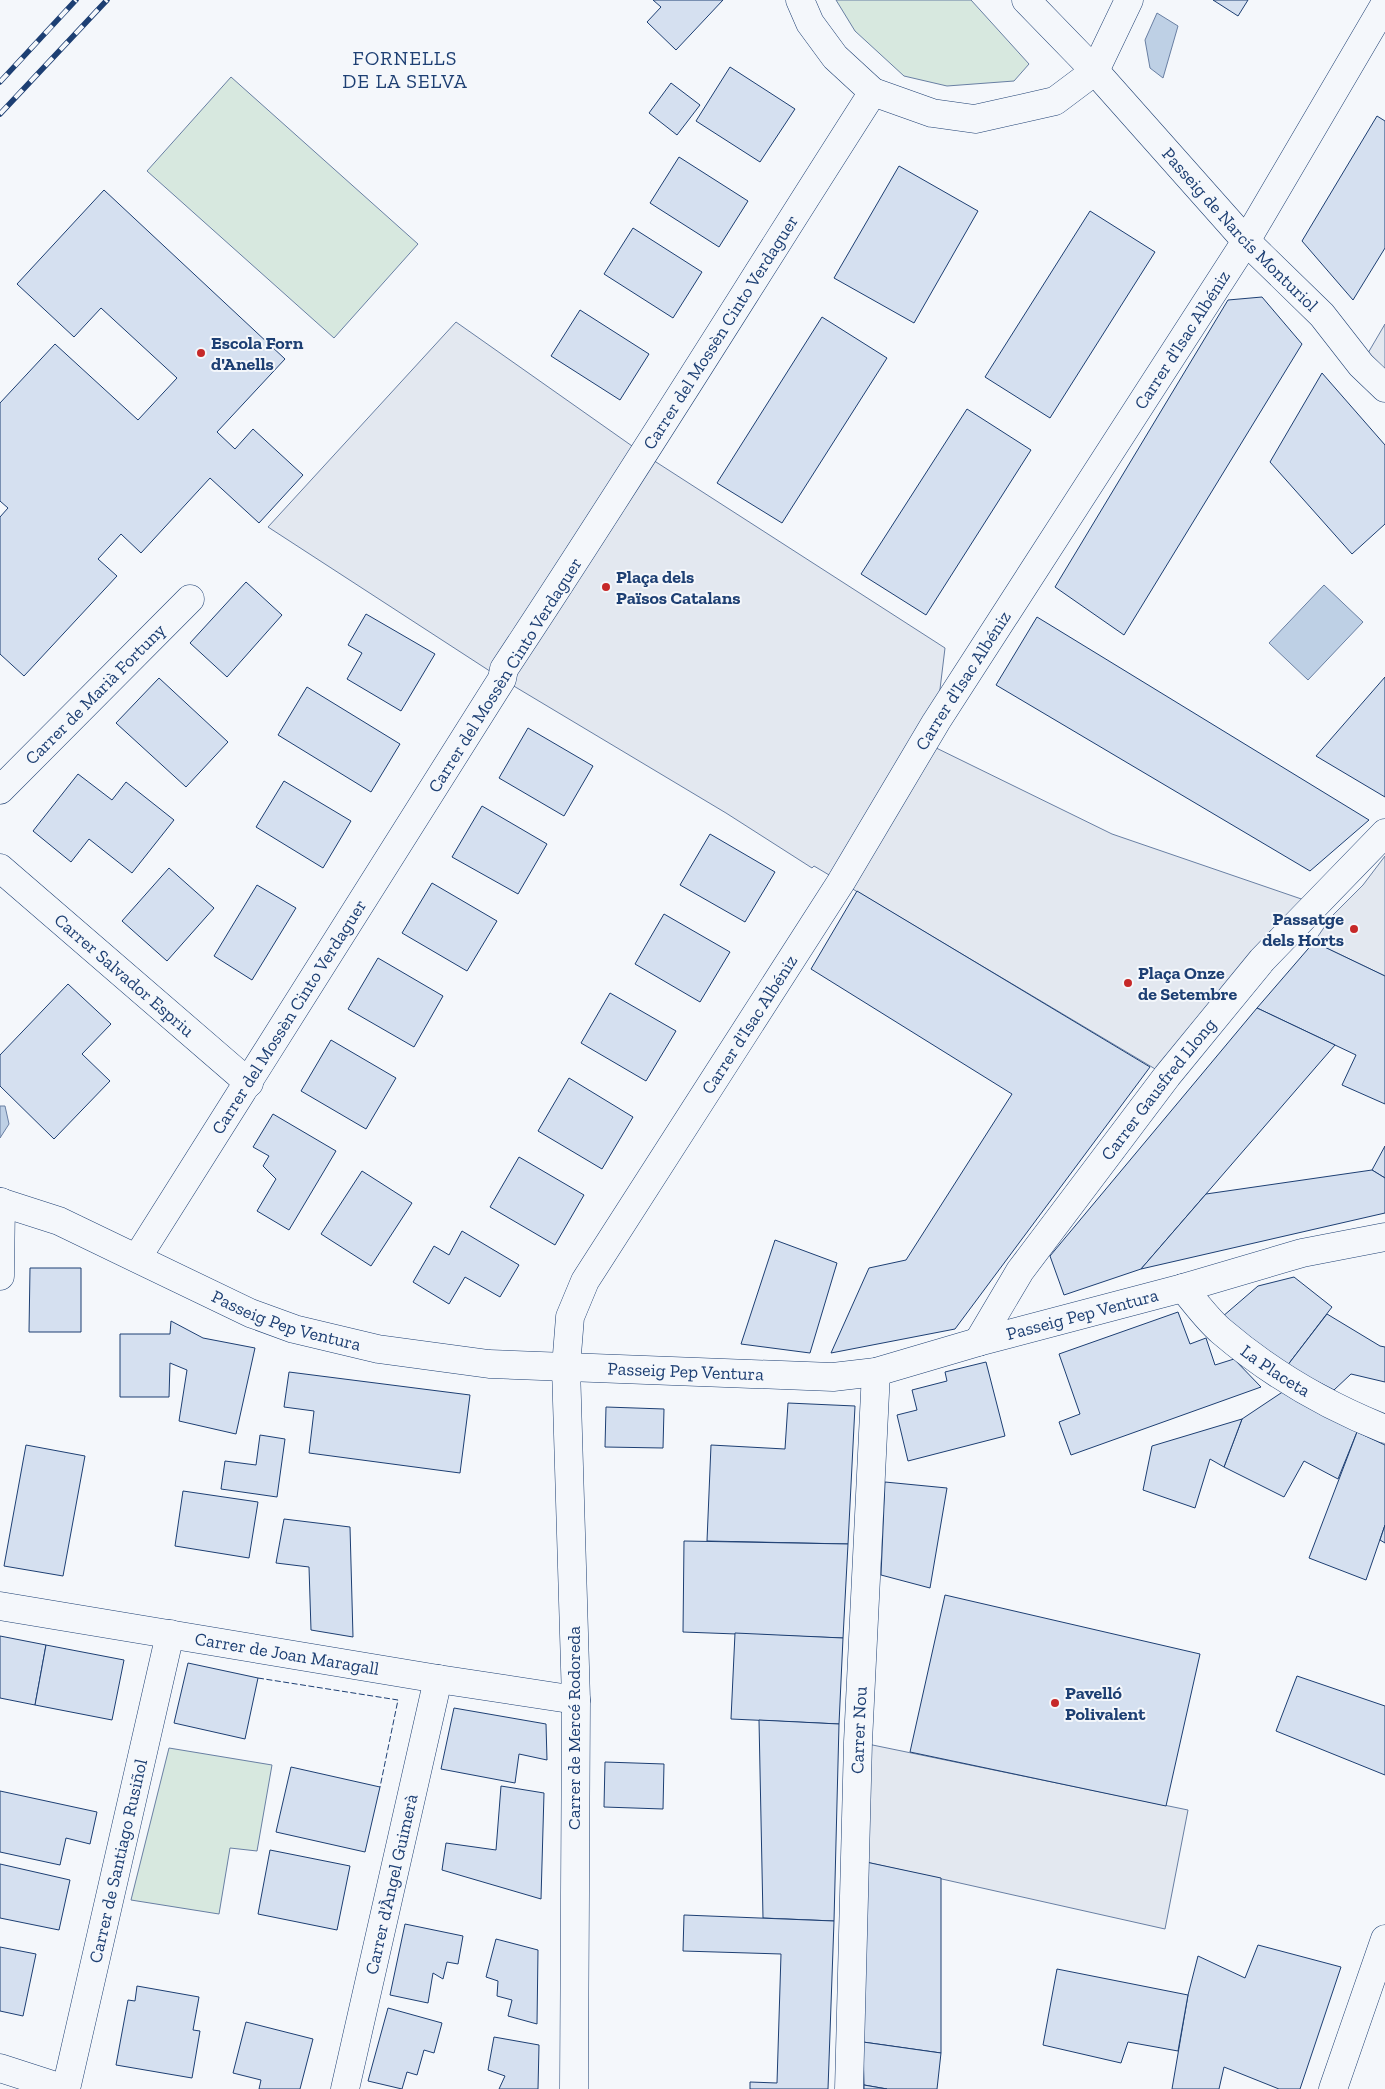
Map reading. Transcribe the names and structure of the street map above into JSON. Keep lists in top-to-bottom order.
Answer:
{
  "streets": {
    "street": [
      "Passeig de Narcís Monturiol",
      "Carrer del Mossèn Cinto Verdaguer",
      "Carrer d'Isac Albéniz",
      "Carrer de Marià Fortuny",
      "Carrer Salvador Espriu",
      "Carrer Gausfred Llong",
      "Passeig Pep Ventura",
      "La Placeta",
      "Carrer de Joan Maragall",
      "Carrer de Mercé Rodoreda",
      "Carrer Nou",
      "Carrer de Santiago Rusiñol",
      "Carrer d'Àngel Guimerà"
    ]
  },
  "crossings": [
    ["Passeig de Narcís Monturiol", "Carrer d'Isac Albéniz"],
    ["Carrer del Mossèn Cinto Verdaguer", "Carrer Salvador Espriu"],
    ["Carrer del Mossèn Cinto Verdaguer", "Passeig Pep Ventura"],
    ["Carrer d'Isac Albéniz", "Passeig Pep Ventura"],
    ["Carrer d'Isac Albéniz", "Carrer de Mercé Rodoreda"],
    ["Carrer Gausfred Llong", "Passeig Pep Ventura"],
    ["Passeig Pep Ventura", "La Placeta"],
    ["Passeig Pep Ventura", "Carrer de Mercé Rodoreda"],
    ["Passeig Pep Ventura", "Carrer Nou"],
    ["Carrer de Joan Maragall", "Carrer de Mercé Rodoreda"],
    ["Carrer de Joan Maragall", "Carrer de Santiago Rusiñol"],
    ["Carrer de Joan Maragall", "Carrer d'Àngel Guimerà"]
  ],
  "districts": ["FORNELLS DE LA SELVA"],
  "places": [
    "Escola Forn d'Anells",
    "Plaça dels Països Catalans",
    "Passatge dels Horts",
    "Plaça Onze de Setembre",
    "Pavelló Polivalent"
  ]
}
